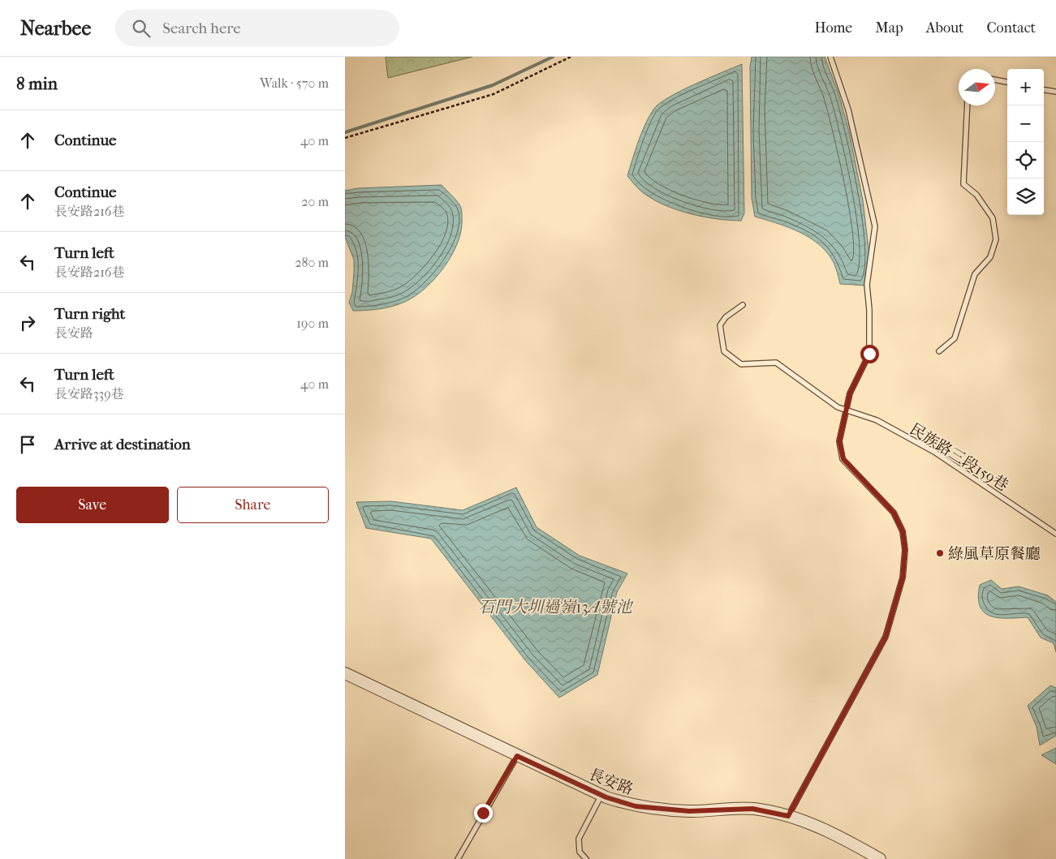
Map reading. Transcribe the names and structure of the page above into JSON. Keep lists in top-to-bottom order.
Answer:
{
  "streets": {
    "street": ["長安路"],
    "lane": ["民族路三段159巷"]
  },
  "water": ["石門大圳過嶺13A號池"],
  "places": ["綠風草原餐廳"],
  "north": "right",
  "page": {
    "header": "Nearbee",
    "search": "Search here",
    "nav": [
      "Home",
      "Map",
      "About",
      "Contact"
    ],
    "heading": ["8 min", "Walk · 570 m"],
    "map_buttons": ["+", "−"],
    "list": [
      ["Continue", "40 m"],
      ["Continue", "長安路216巷", "20 m"],
      ["Turn left", "長安路216巷", "280 m"],
      ["Turn right", "長安路", "190 m"],
      ["Turn left", "長安路339巷", "40 m"],
      "Arrive at destination"
    ],
    "buttons": ["Save", "Share"]
  }
}
